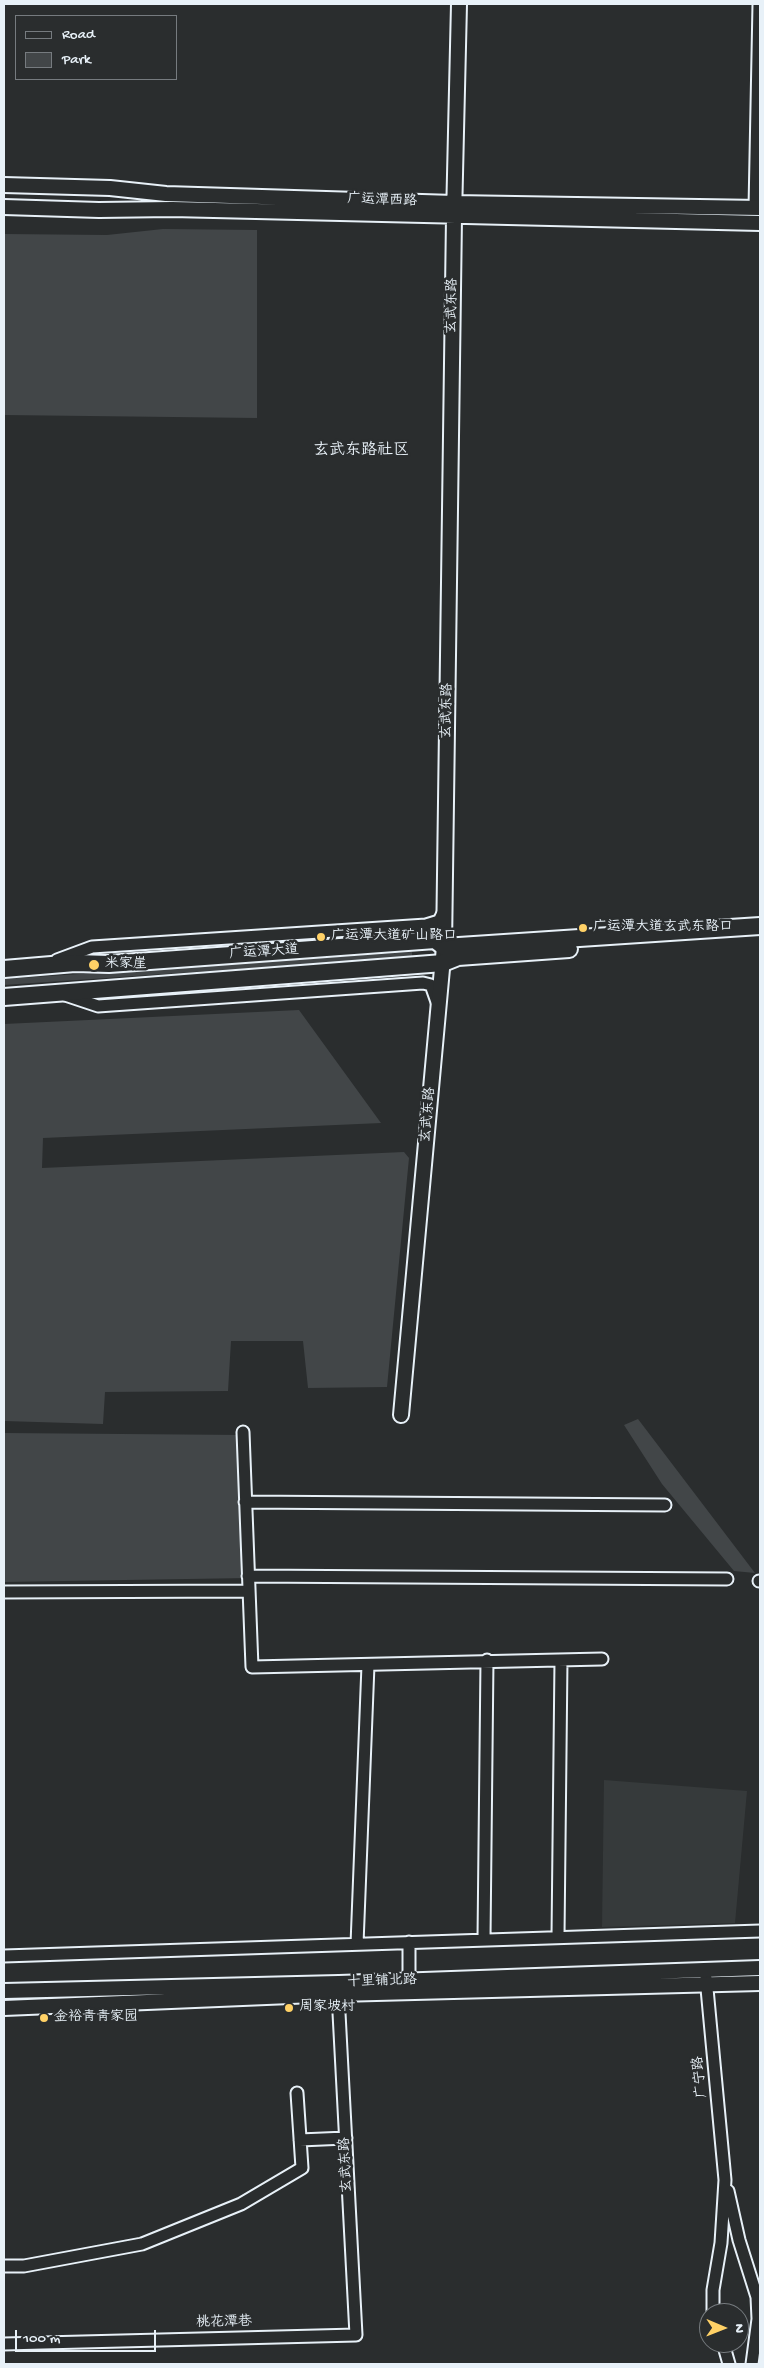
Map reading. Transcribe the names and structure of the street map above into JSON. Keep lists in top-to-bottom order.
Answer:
{
  "streets": {
    "main road": ["广运潭大道"],
    "street": [
      "广运潭西路",
      "玄武东路",
      "十里铺北路",
      "广宁路",
      "桃花潭巷"
    ]
  },
  "crossings": [
    ["广运潭西路", "玄武东路"],
    ["玄武东路", "广运潭大道"],
    ["玄武东路", "十里铺北路"],
    ["玄武东路", "桃花潭巷"],
    ["十里铺北路", "广宁路"]
  ],
  "districts": ["玄武东路社区"],
  "places": [
    "广运潭大道玄武东路口",
    "广运潭大道矿山路口",
    "米家崖",
    "周家坡村",
    "金裕青青家园"
  ],
  "legend": ["Road", "Park"],
  "scale_bar": "100 m",
  "north": "right"
}
